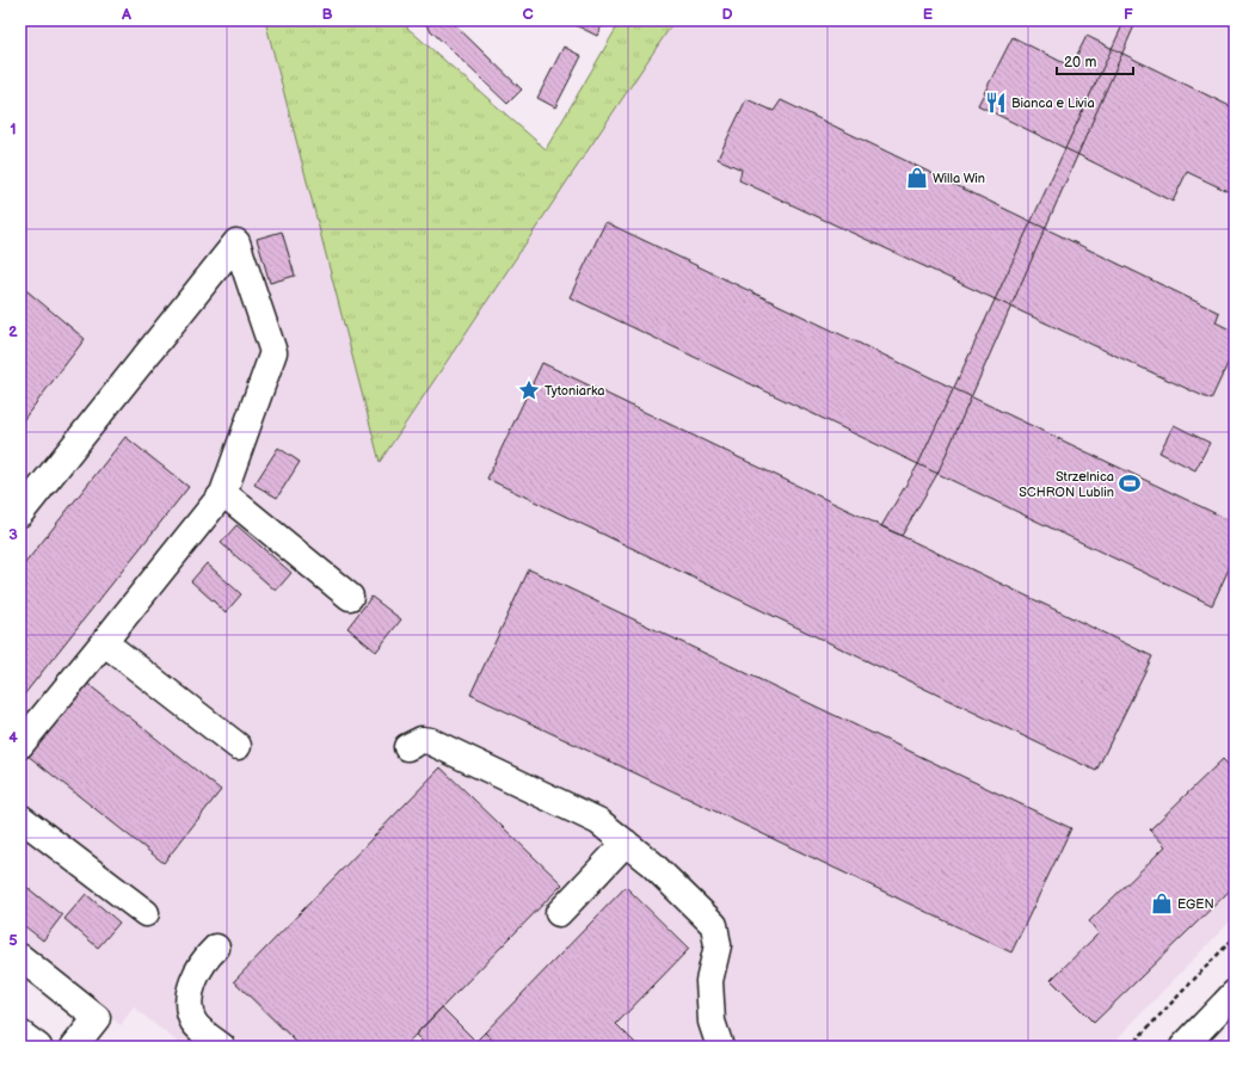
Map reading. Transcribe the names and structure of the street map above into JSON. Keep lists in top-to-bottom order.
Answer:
{
  "places": {
    "restaurant": ["Bianca e Livia"],
    "shop": ["Willa Win", "EGEN"],
    "place": ["Tytoniarka"],
    "sports": ["Strzelnica SCHRON Lublin"]
  },
  "scale_bar": "20 m",
  "grid": {
    "columns": [
      "A",
      "B",
      "C",
      "D",
      "E",
      "F"
    ],
    "rows": [
      "1",
      "2",
      "3",
      "4",
      "5"
    ]
  }
}
